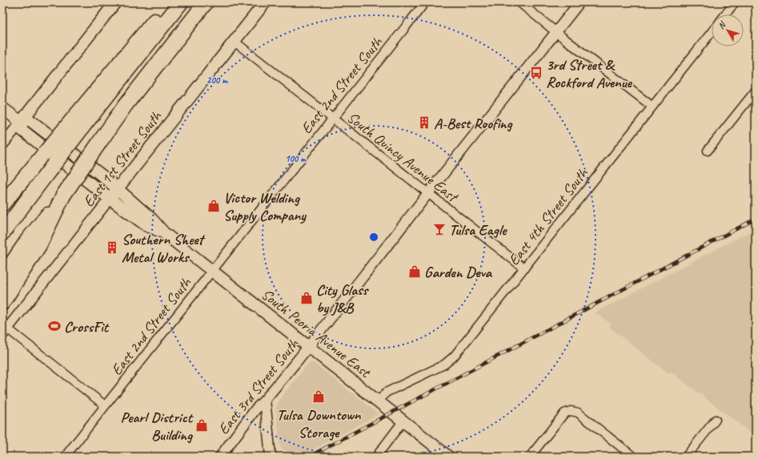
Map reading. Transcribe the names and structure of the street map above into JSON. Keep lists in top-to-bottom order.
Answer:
{
  "streets": {
    "main road": ["East 1st Street South", "South Peoria Avenue East"],
    "street": [
      "East 2nd Street South",
      "South Quincy Avenue East",
      "East 4th Street South",
      "East 3rd Street South"
    ]
  },
  "crossings": [
    ["East 2nd Street South", "South Quincy Avenue East"],
    ["East 2nd Street South", "South Peoria Avenue East"],
    ["South Quincy Avenue East", "East 1st Street South"],
    ["South Quincy Avenue East", "East 4th Street South"],
    ["South Quincy Avenue East", "East 3rd Street South"],
    ["East 1st Street South", "South Peoria Avenue East"],
    ["East 4th Street South", "South Peoria Avenue East"],
    ["South Peoria Avenue East", "East 3rd Street South"]
  ],
  "places": {
    "bus stop": ["3rd Street & Rockford Avenue"],
    "building": ["A-Best Roofing", "Southern Sheet Metal Works"],
    "shop": [
      "Victor Welding Supply Company",
      "Garden Deva",
      "City Glass by J&B",
      "Tulsa Downtown Storage",
      "Pearl District Building"
    ],
    "bar": ["Tulsa Eagle"],
    "sports": ["CrossFit"]
  },
  "north": "top left",
  "rings": ["200 m", "100 m"]
}
